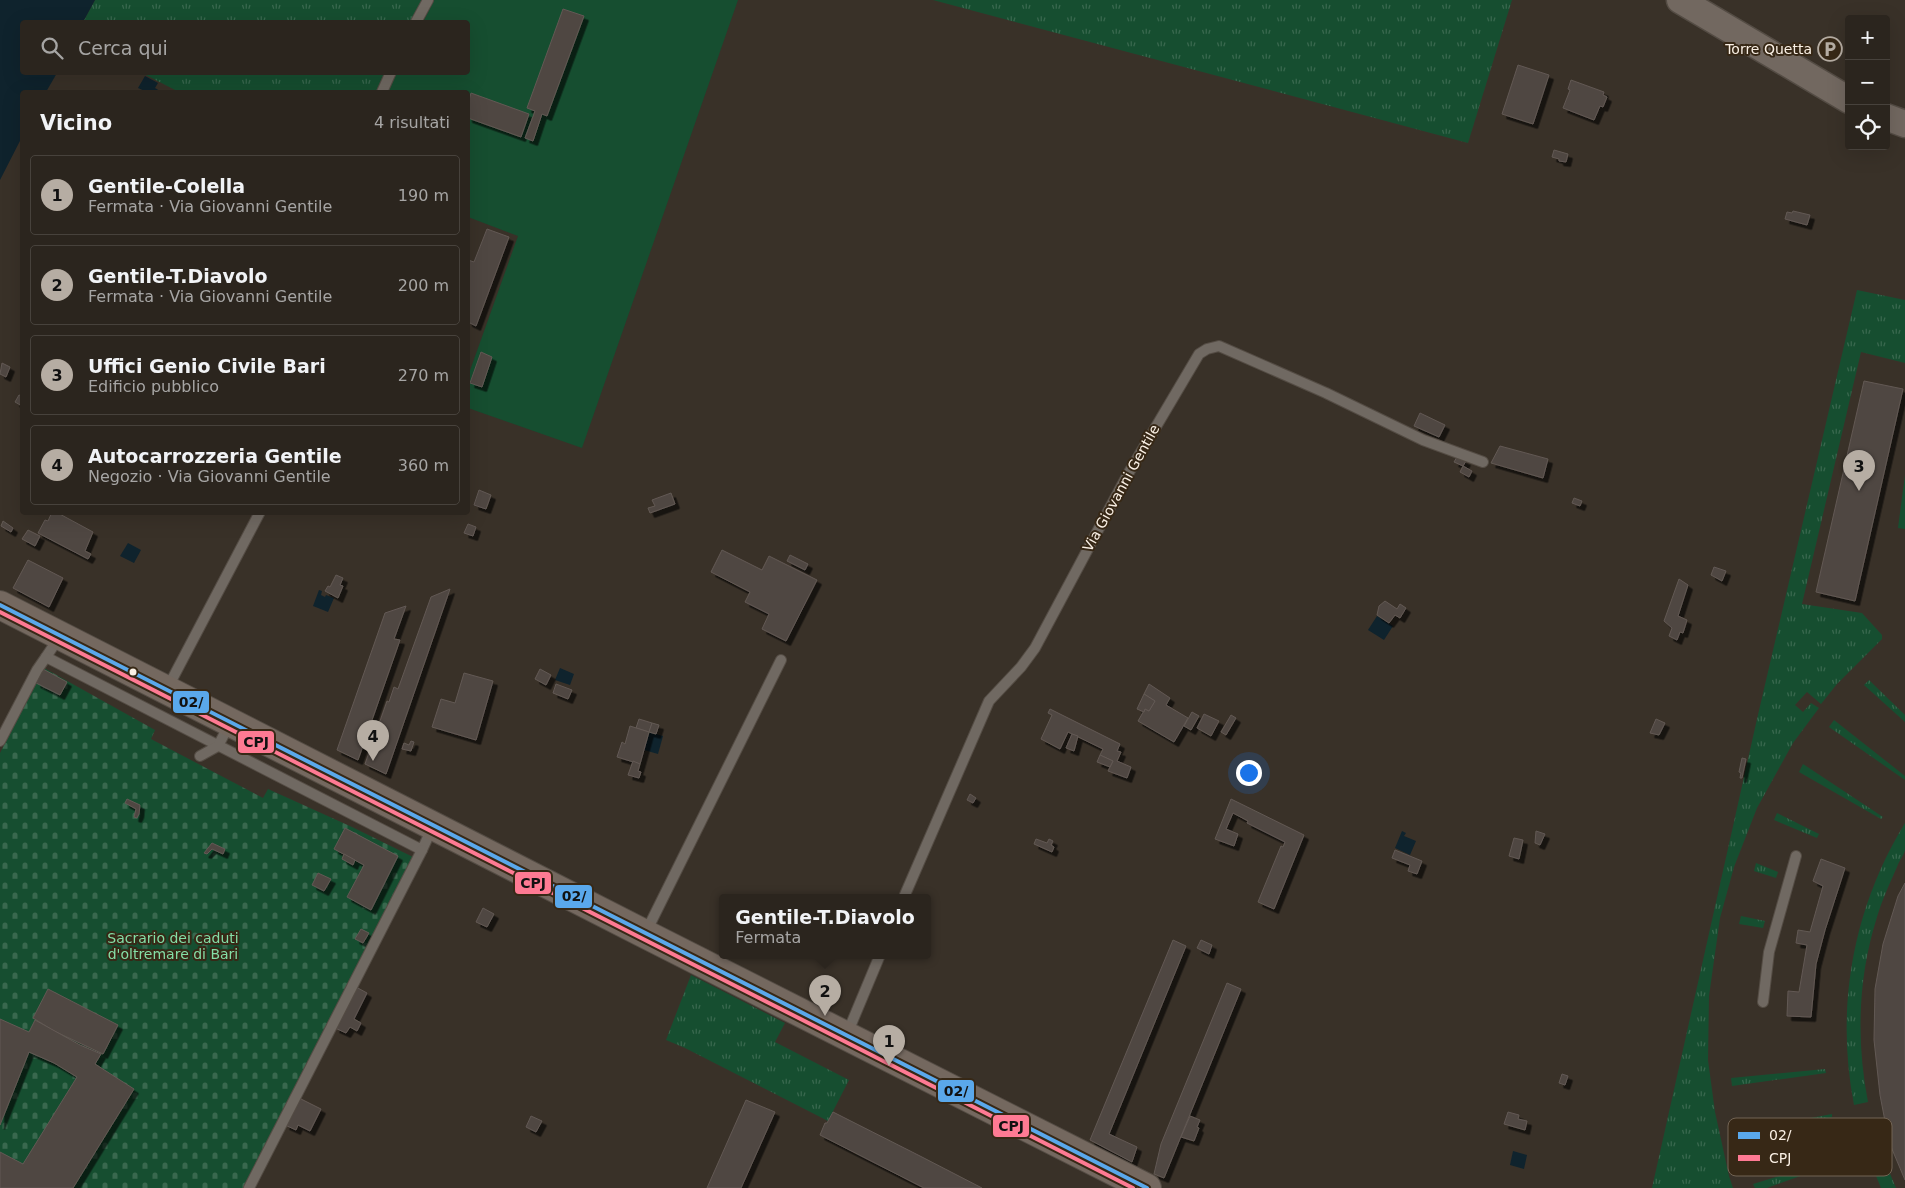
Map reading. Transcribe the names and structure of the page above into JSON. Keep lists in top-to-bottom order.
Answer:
{
  "streets": {
    "lane": ["Via Giovanni Gentile"]
  },
  "parks": ["Sacrario dei caduti d'oltremare di Bari"],
  "places": {
    "parking": ["Torre Quetta"]
  },
  "lines": ["transit line 02/", "transit line CPJ"],
  "legend": ["02/", "CPJ"],
  "page": {
    "map_buttons": ["+", "−"],
    "search": "Cerca qui",
    "heading": ["Vicino", "4 risultati"],
    "list": [
      {
        "mark": "1",
        "name": "Gentile-Colella",
        "note": "Fermata · Via Giovanni Gentile",
        "value": "190 m"
      },
      {
        "mark": "2",
        "name": "Gentile-T.Diavolo",
        "note": "Fermata · Via Giovanni Gentile",
        "value": "200 m"
      },
      {
        "mark": "3",
        "name": "Uffici Genio Civile Bari",
        "note": "Edificio pubblico",
        "value": "270 m"
      },
      {
        "mark": "4",
        "name": "Autocarrozzeria Gentile",
        "note": "Negozio · Via Giovanni Gentile",
        "value": "360 m"
      }
    ],
    "pins": [
      "3",
      "4",
      "2",
      "1"
    ],
    "popup": ["Gentile-T.Diavolo", "Fermata"]
  }
}
